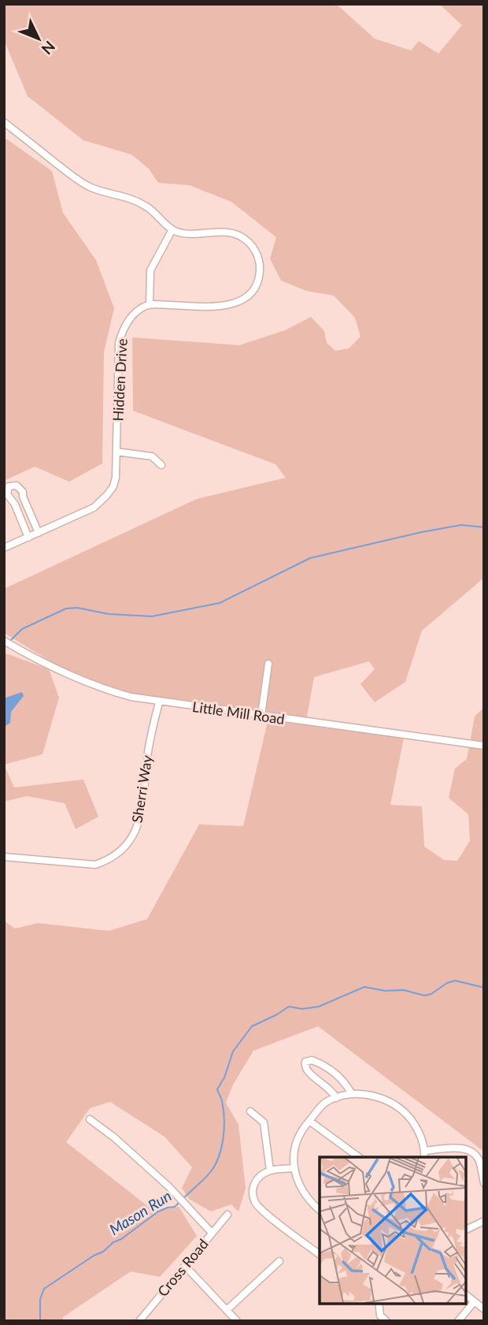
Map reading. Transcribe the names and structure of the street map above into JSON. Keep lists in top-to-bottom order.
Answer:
{
  "streets": {
    "street": [
      "Hidden Drive",
      "Little Mill Road",
      "Sherri Way",
      "Cross Road"
    ]
  },
  "crossings": [
    ["Little Mill Road", "Sherri Way"]
  ],
  "water": ["Mason Run"],
  "north": "bottom right"
}
